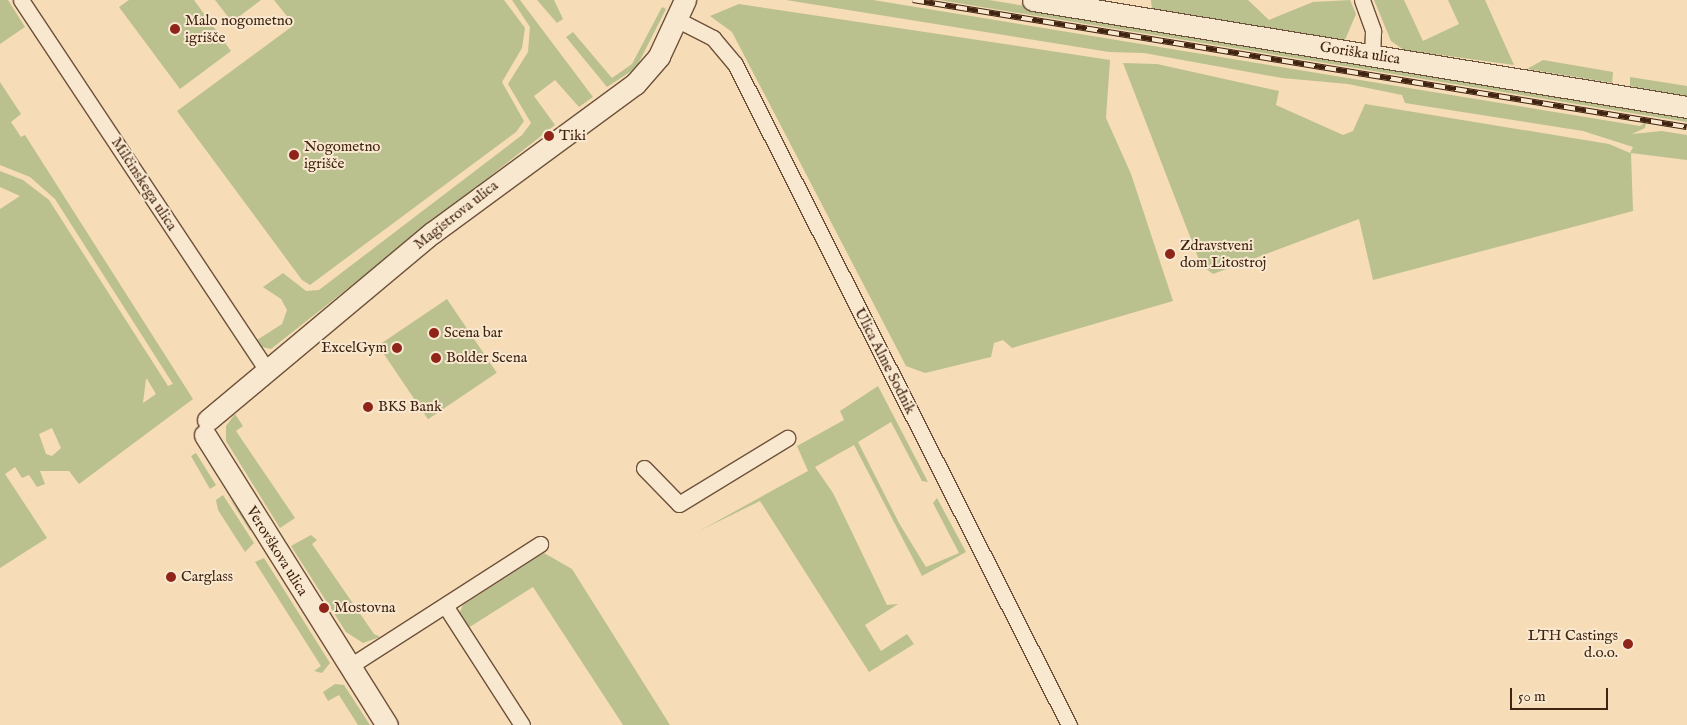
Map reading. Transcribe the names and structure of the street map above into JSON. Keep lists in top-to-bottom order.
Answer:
{
  "streets": {
    "street": [
      "Goriška ulica",
      "Milčinskega ulica",
      "Magistrova ulica",
      "Ulica Alme Sodnik",
      "Verovškova ulica"
    ]
  },
  "crossings": [
    ["Milčinskega ulica", "Magistrova ulica"],
    ["Magistrova ulica", "Ulica Alme Sodnik"],
    ["Magistrova ulica", "Verovškova ulica"]
  ],
  "places": [
    "Malo nogometno igrišče",
    "Tiki",
    "Nogometno igrišče",
    "Zdravstveni dom Litostroj",
    "Scena bar",
    "ExcelGym",
    "Bolder Scena",
    "BKS Bank",
    "Carglass",
    "Mostovna",
    "LTH Castings d.o.o."
  ],
  "scale_bar": "50 m"
}
